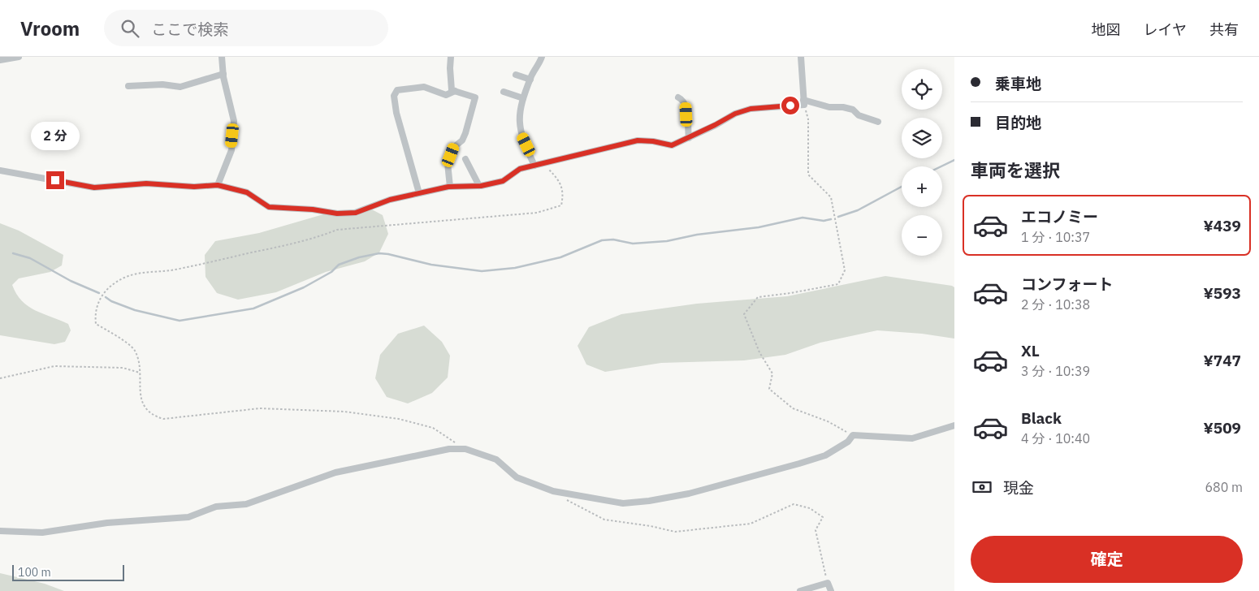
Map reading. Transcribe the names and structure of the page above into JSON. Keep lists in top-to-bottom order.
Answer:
{
  "scale_bar": "100 m",
  "page": {
    "header": "Vroom",
    "search": "ここで検索",
    "nav": ["地図", "レイヤ", "共有"],
    "banner": ["乗車地", "目的地"],
    "map_buttons": ["+", "−"],
    "bubble": "2 分",
    "heading": "車両を選択",
    "list": [
      {
        "name": "エコノミー",
        "note": "1 分 · 10:37",
        "value": "¥439"
      },
      {
        "name": "コンフォート",
        "note": "2 分 · 10:38",
        "value": "¥593"
      },
      {
        "name": "XL",
        "note": "3 分 · 10:39",
        "value": "¥747"
      },
      {
        "name": "Black",
        "note": "4 分 · 10:40",
        "value": "¥509"
      }
    ],
    "pay": ["現金", "680 m"],
    "buttons": "確定",
    "scale": "100 m"
  }
}
